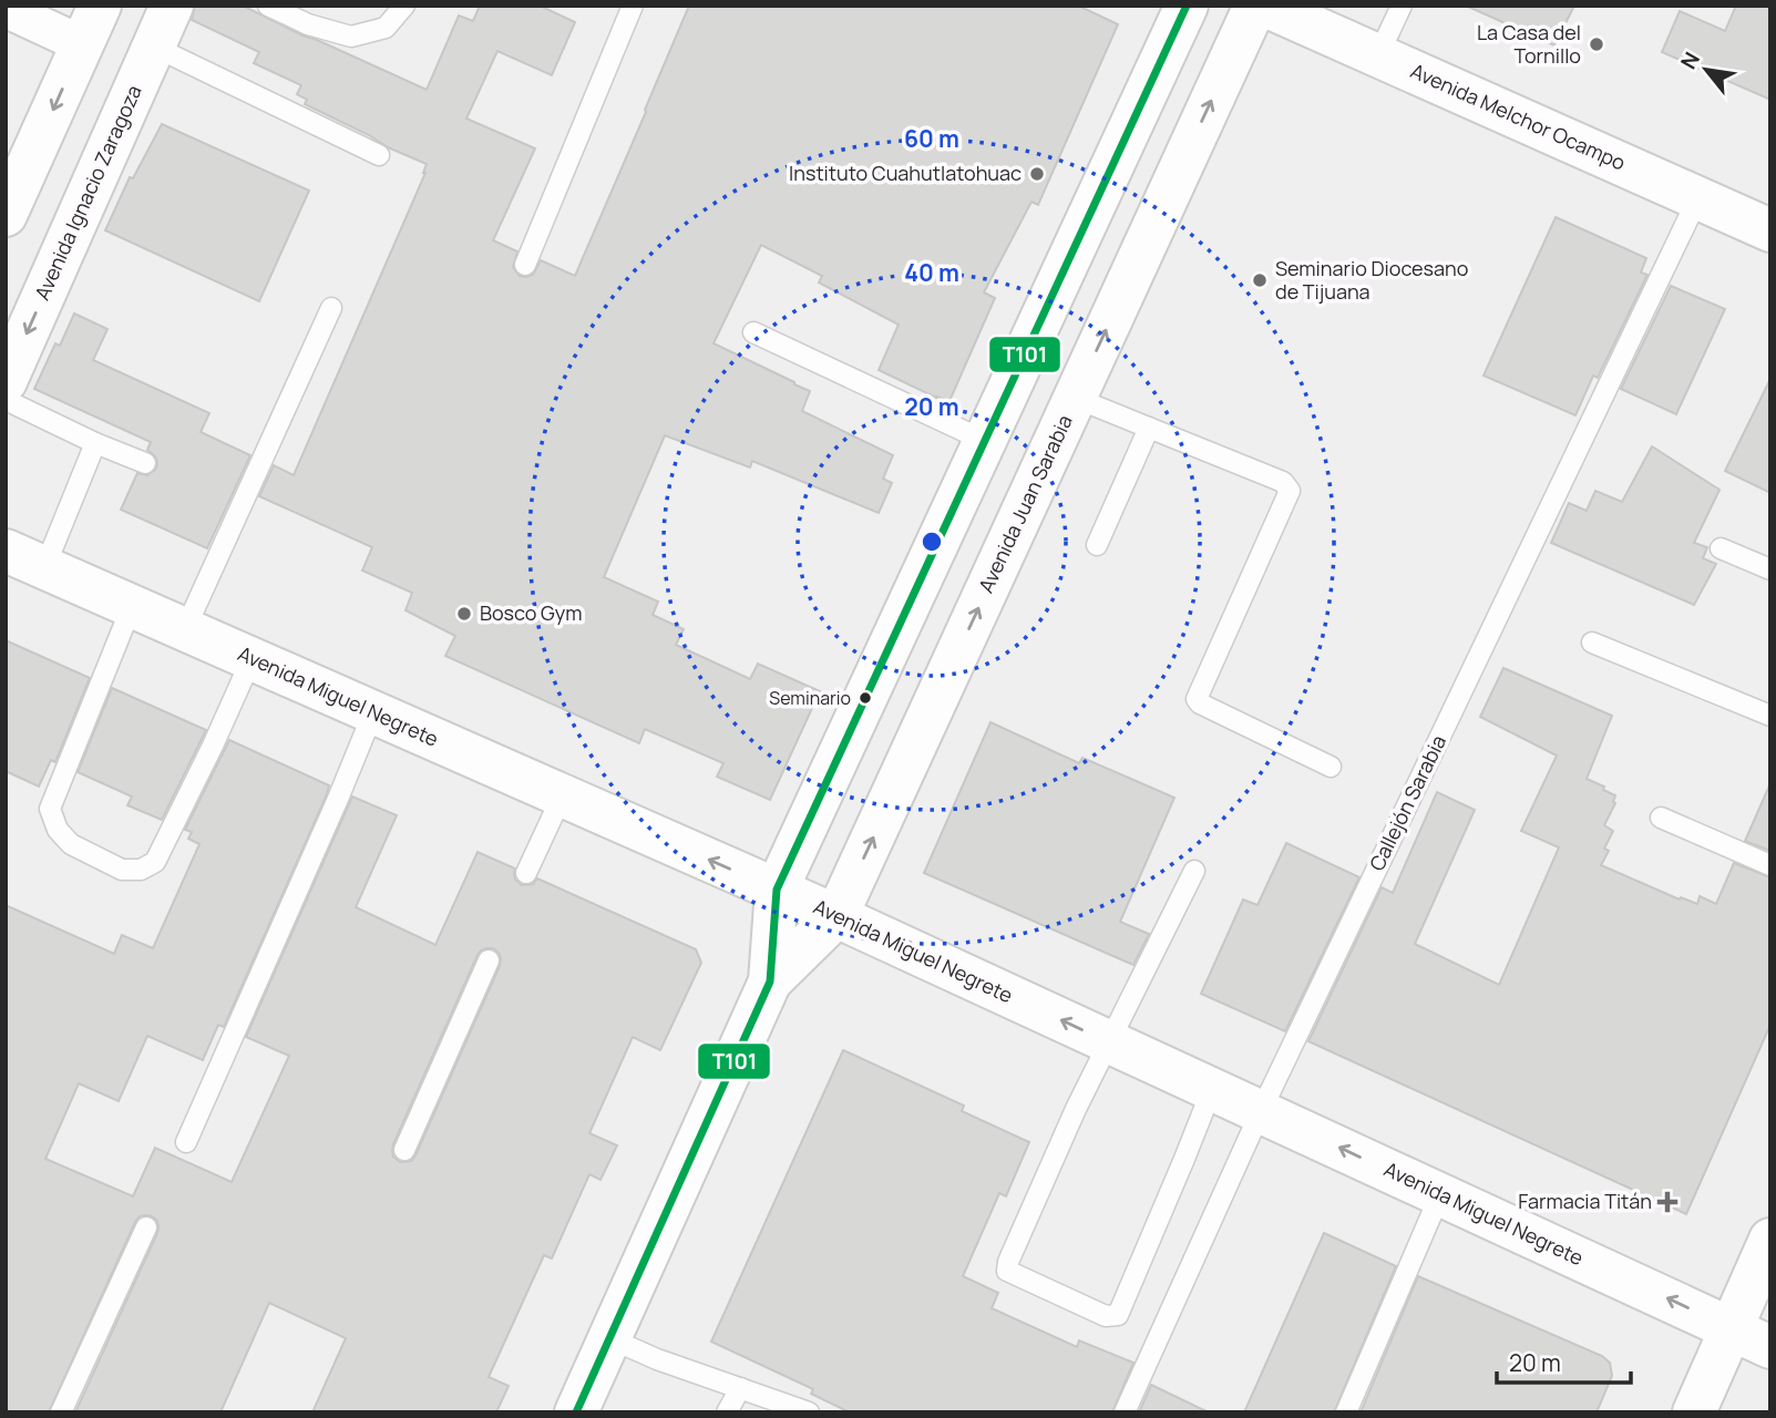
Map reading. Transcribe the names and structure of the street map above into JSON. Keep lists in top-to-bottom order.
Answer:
{
  "streets": {
    "main road": [
      "Avenida Melchor Ocampo",
      "Avenida Ignacio Zaragoza",
      "Avenida Juan Sarabia",
      "Avenida Miguel Negrete"
    ],
    "lane": ["Callejón Sarabia"]
  },
  "crossings": [
    ["Avenida Melchor Ocampo", "Callejón Sarabia"],
    ["Avenida Juan Sarabia", "Avenida Miguel Negrete"],
    ["Avenida Miguel Negrete", "Callejón Sarabia"]
  ],
  "one_way": ["Avenida Miguel Negrete"],
  "places": {
    "other": [
      "La Casa del Tornillo",
      "Instituto Cuahutlatohuac",
      "Seminario Diocesano de Tijuana",
      "Bosco Gym",
      "Seminario"
    ],
    "health": ["Farmacia Titán"]
  },
  "lines": ["transit line T101"],
  "scale_bar": "20 m",
  "north": "top left",
  "rings": ["60 m", "40 m", "20 m"]
}
